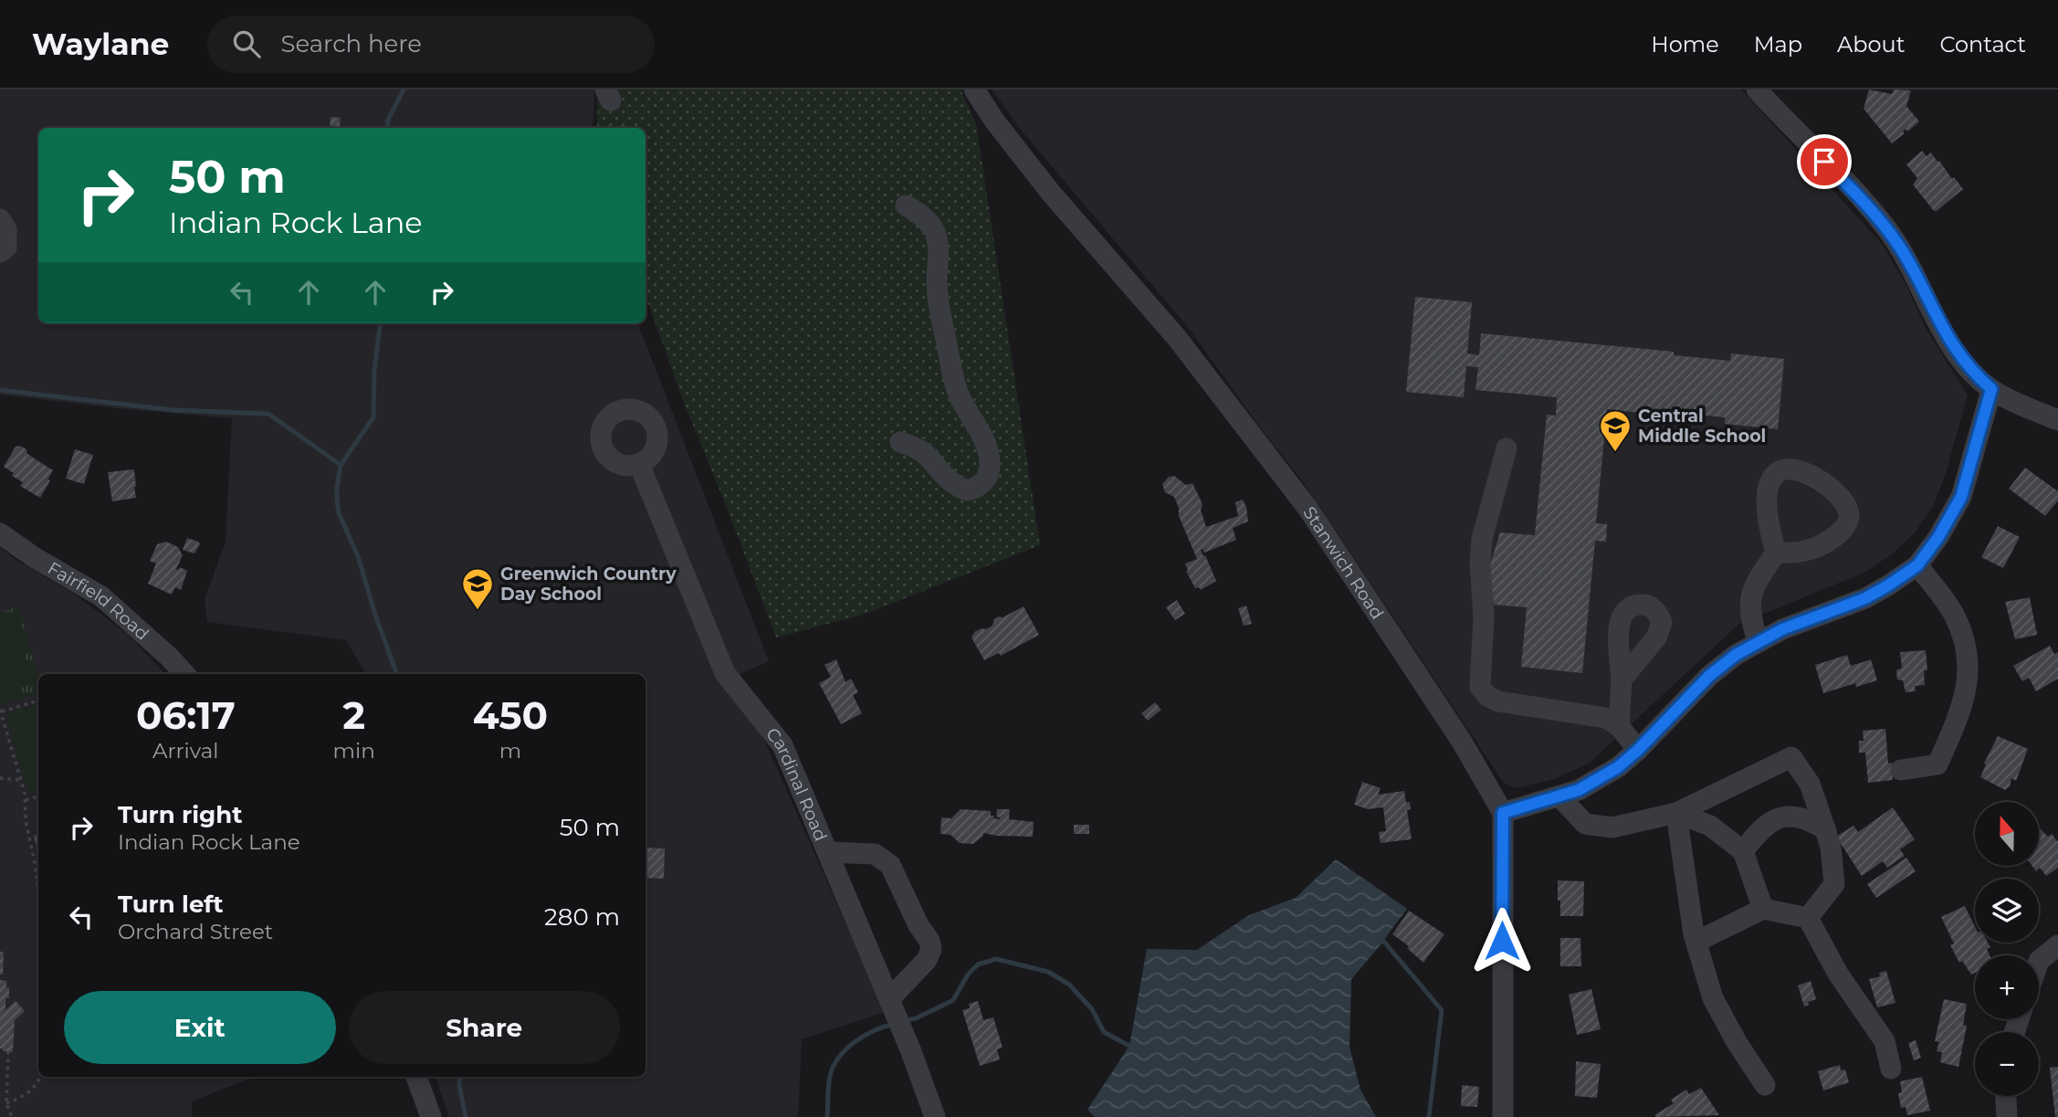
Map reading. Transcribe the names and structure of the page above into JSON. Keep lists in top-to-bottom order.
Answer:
{
  "streets": {
    "street": ["Stanwich Road", "Fairfield Road", "Cardinal Road"]
  },
  "places": {
    "school or university": ["Central Middle School", "Greenwich Country Day School"]
  },
  "north": "top",
  "page": {
    "header": "Waylane",
    "search": "Search here",
    "nav": [
      "Home",
      "Map",
      "About",
      "Contact"
    ],
    "turn": ["50 m", "Indian Rock Lane"],
    "eta": [
      "06:17",
      "Arrival",
      "2",
      "min",
      "450",
      "m"
    ],
    "list": [
      {
        "name": "Turn right",
        "note": "Indian Rock Lane",
        "value": "50 m"
      },
      {
        "name": "Turn left",
        "note": "Orchard Street",
        "value": "280 m"
      }
    ],
    "map_buttons": ["+", "−"],
    "buttons": ["Exit", "Share"]
  }
}
